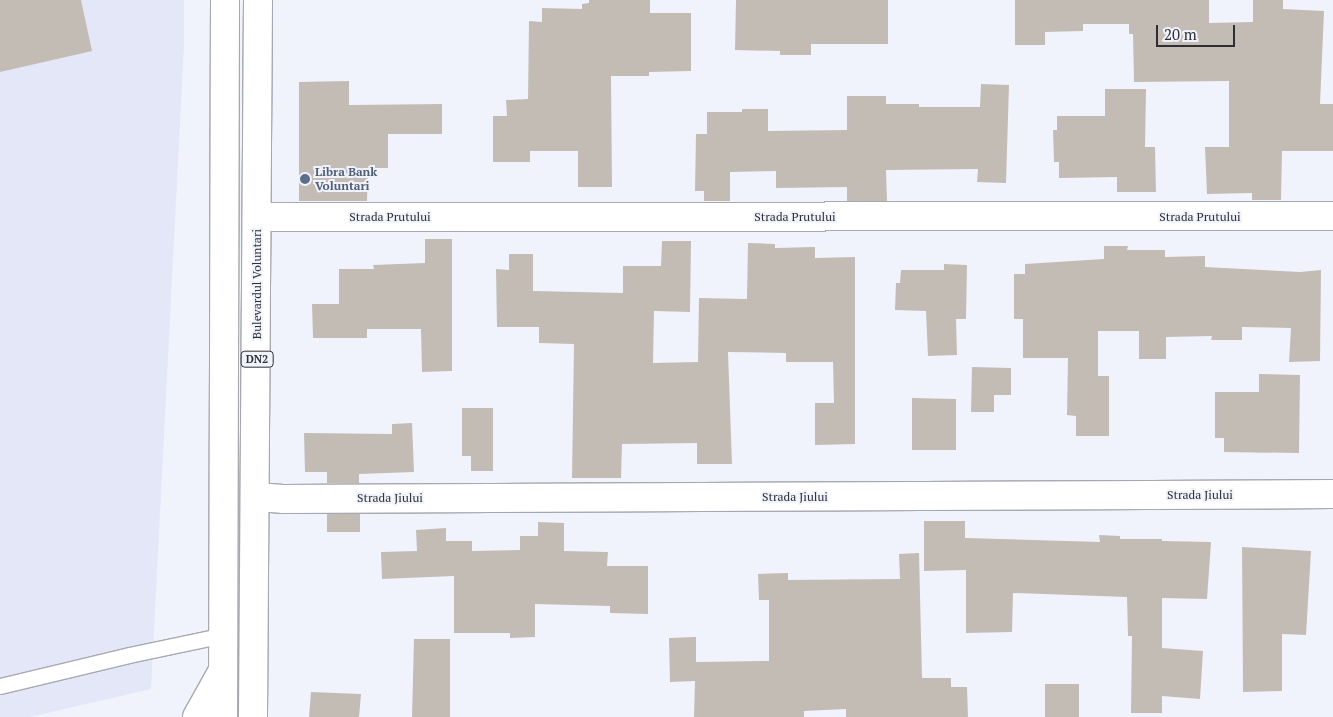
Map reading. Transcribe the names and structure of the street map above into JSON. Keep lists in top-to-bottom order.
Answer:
{
  "streets": {
    "main road": [
      "Strada Prutului",
      "Bulevardul Voluntari",
      "DN2",
      "Strada Jiului"
    ]
  },
  "crossings": [
    ["Strada Prutului", "Bulevardul Voluntari"],
    ["Bulevardul Voluntari", "Strada Jiului"]
  ],
  "places": ["Libra Bank Voluntari"],
  "scale_bar": "20 m"
}
